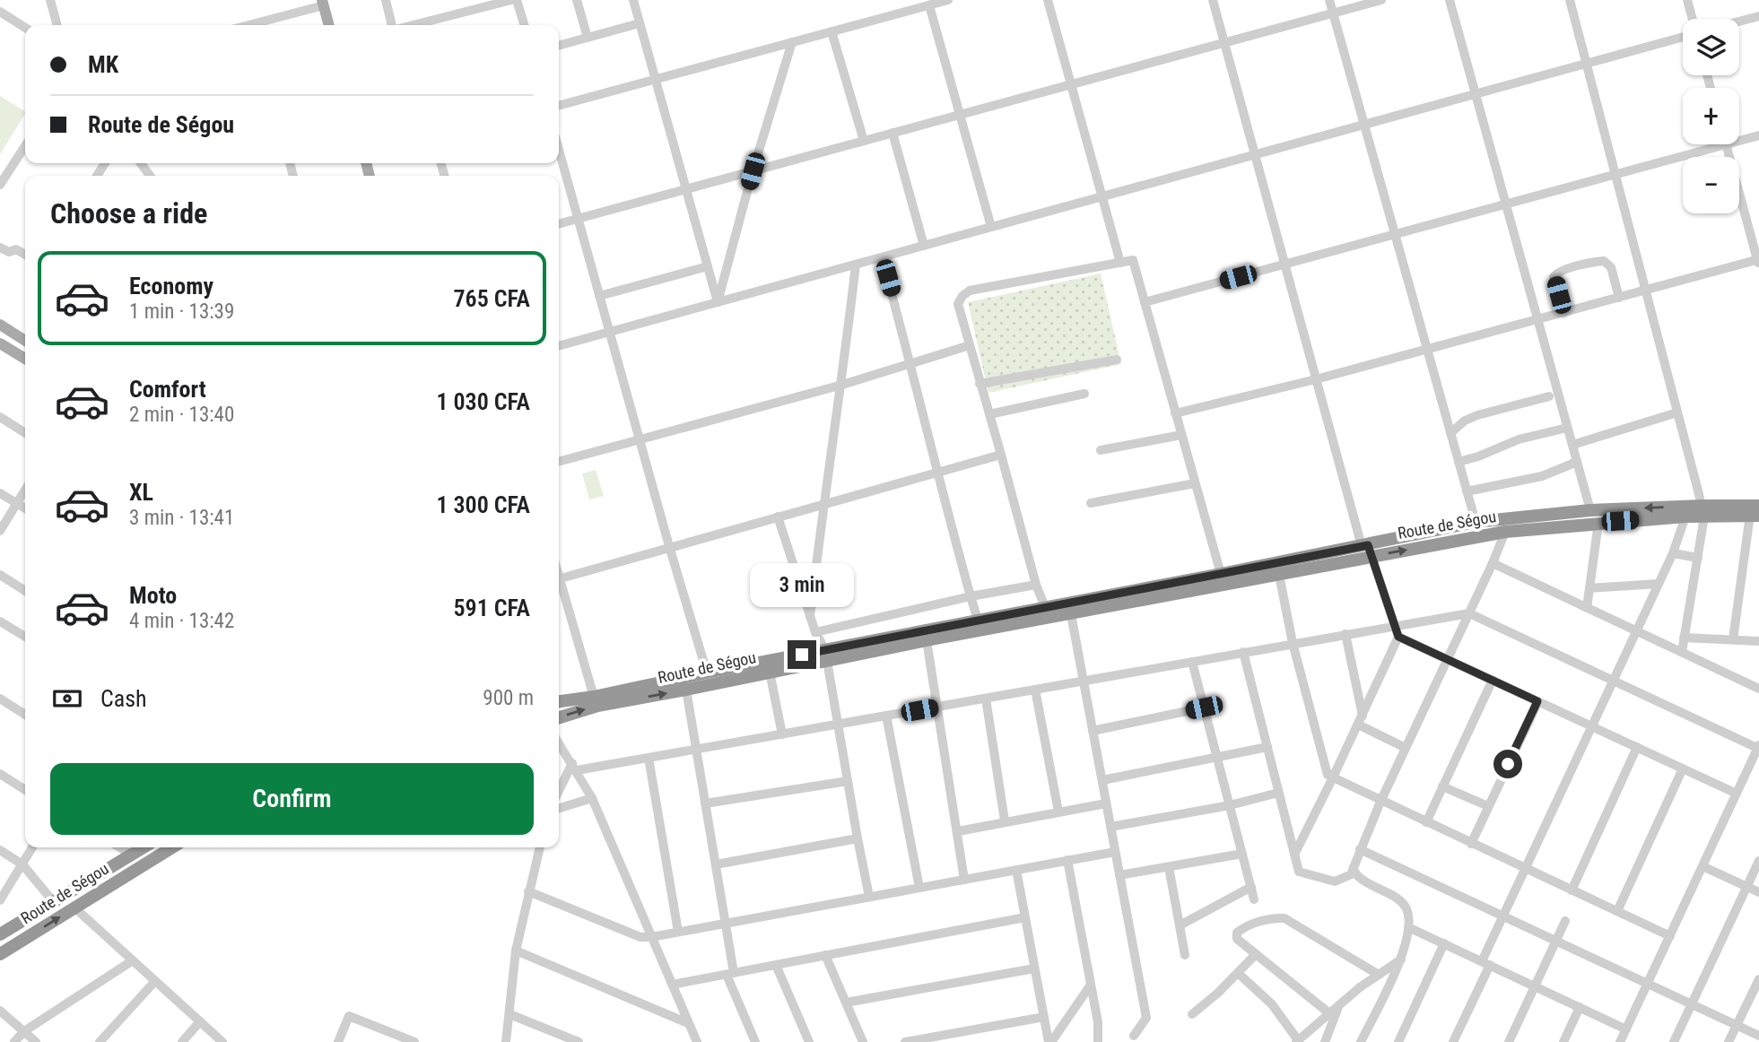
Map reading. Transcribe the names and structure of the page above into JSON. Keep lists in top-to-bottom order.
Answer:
{
  "streets": {
    "highway": ["Route de Ségou"]
  },
  "page": {
    "map_buttons": ["+", "−"],
    "banner": ["MK", "Route de Ségou"],
    "heading": "Choose a ride",
    "list": [
      {
        "name": "Economy",
        "note": "1 min · 13:39",
        "value": "765 CFA"
      },
      {
        "name": "Comfort",
        "note": "2 min · 13:40",
        "value": "1 030 CFA"
      },
      {
        "name": "XL",
        "note": "3 min · 13:41",
        "value": "1 300 CFA"
      },
      {
        "name": "Moto",
        "note": "4 min · 13:42",
        "value": "591 CFA"
      }
    ],
    "bubble": "3 min",
    "pay": ["Cash", "900 m"],
    "buttons": "Confirm"
  }
}
